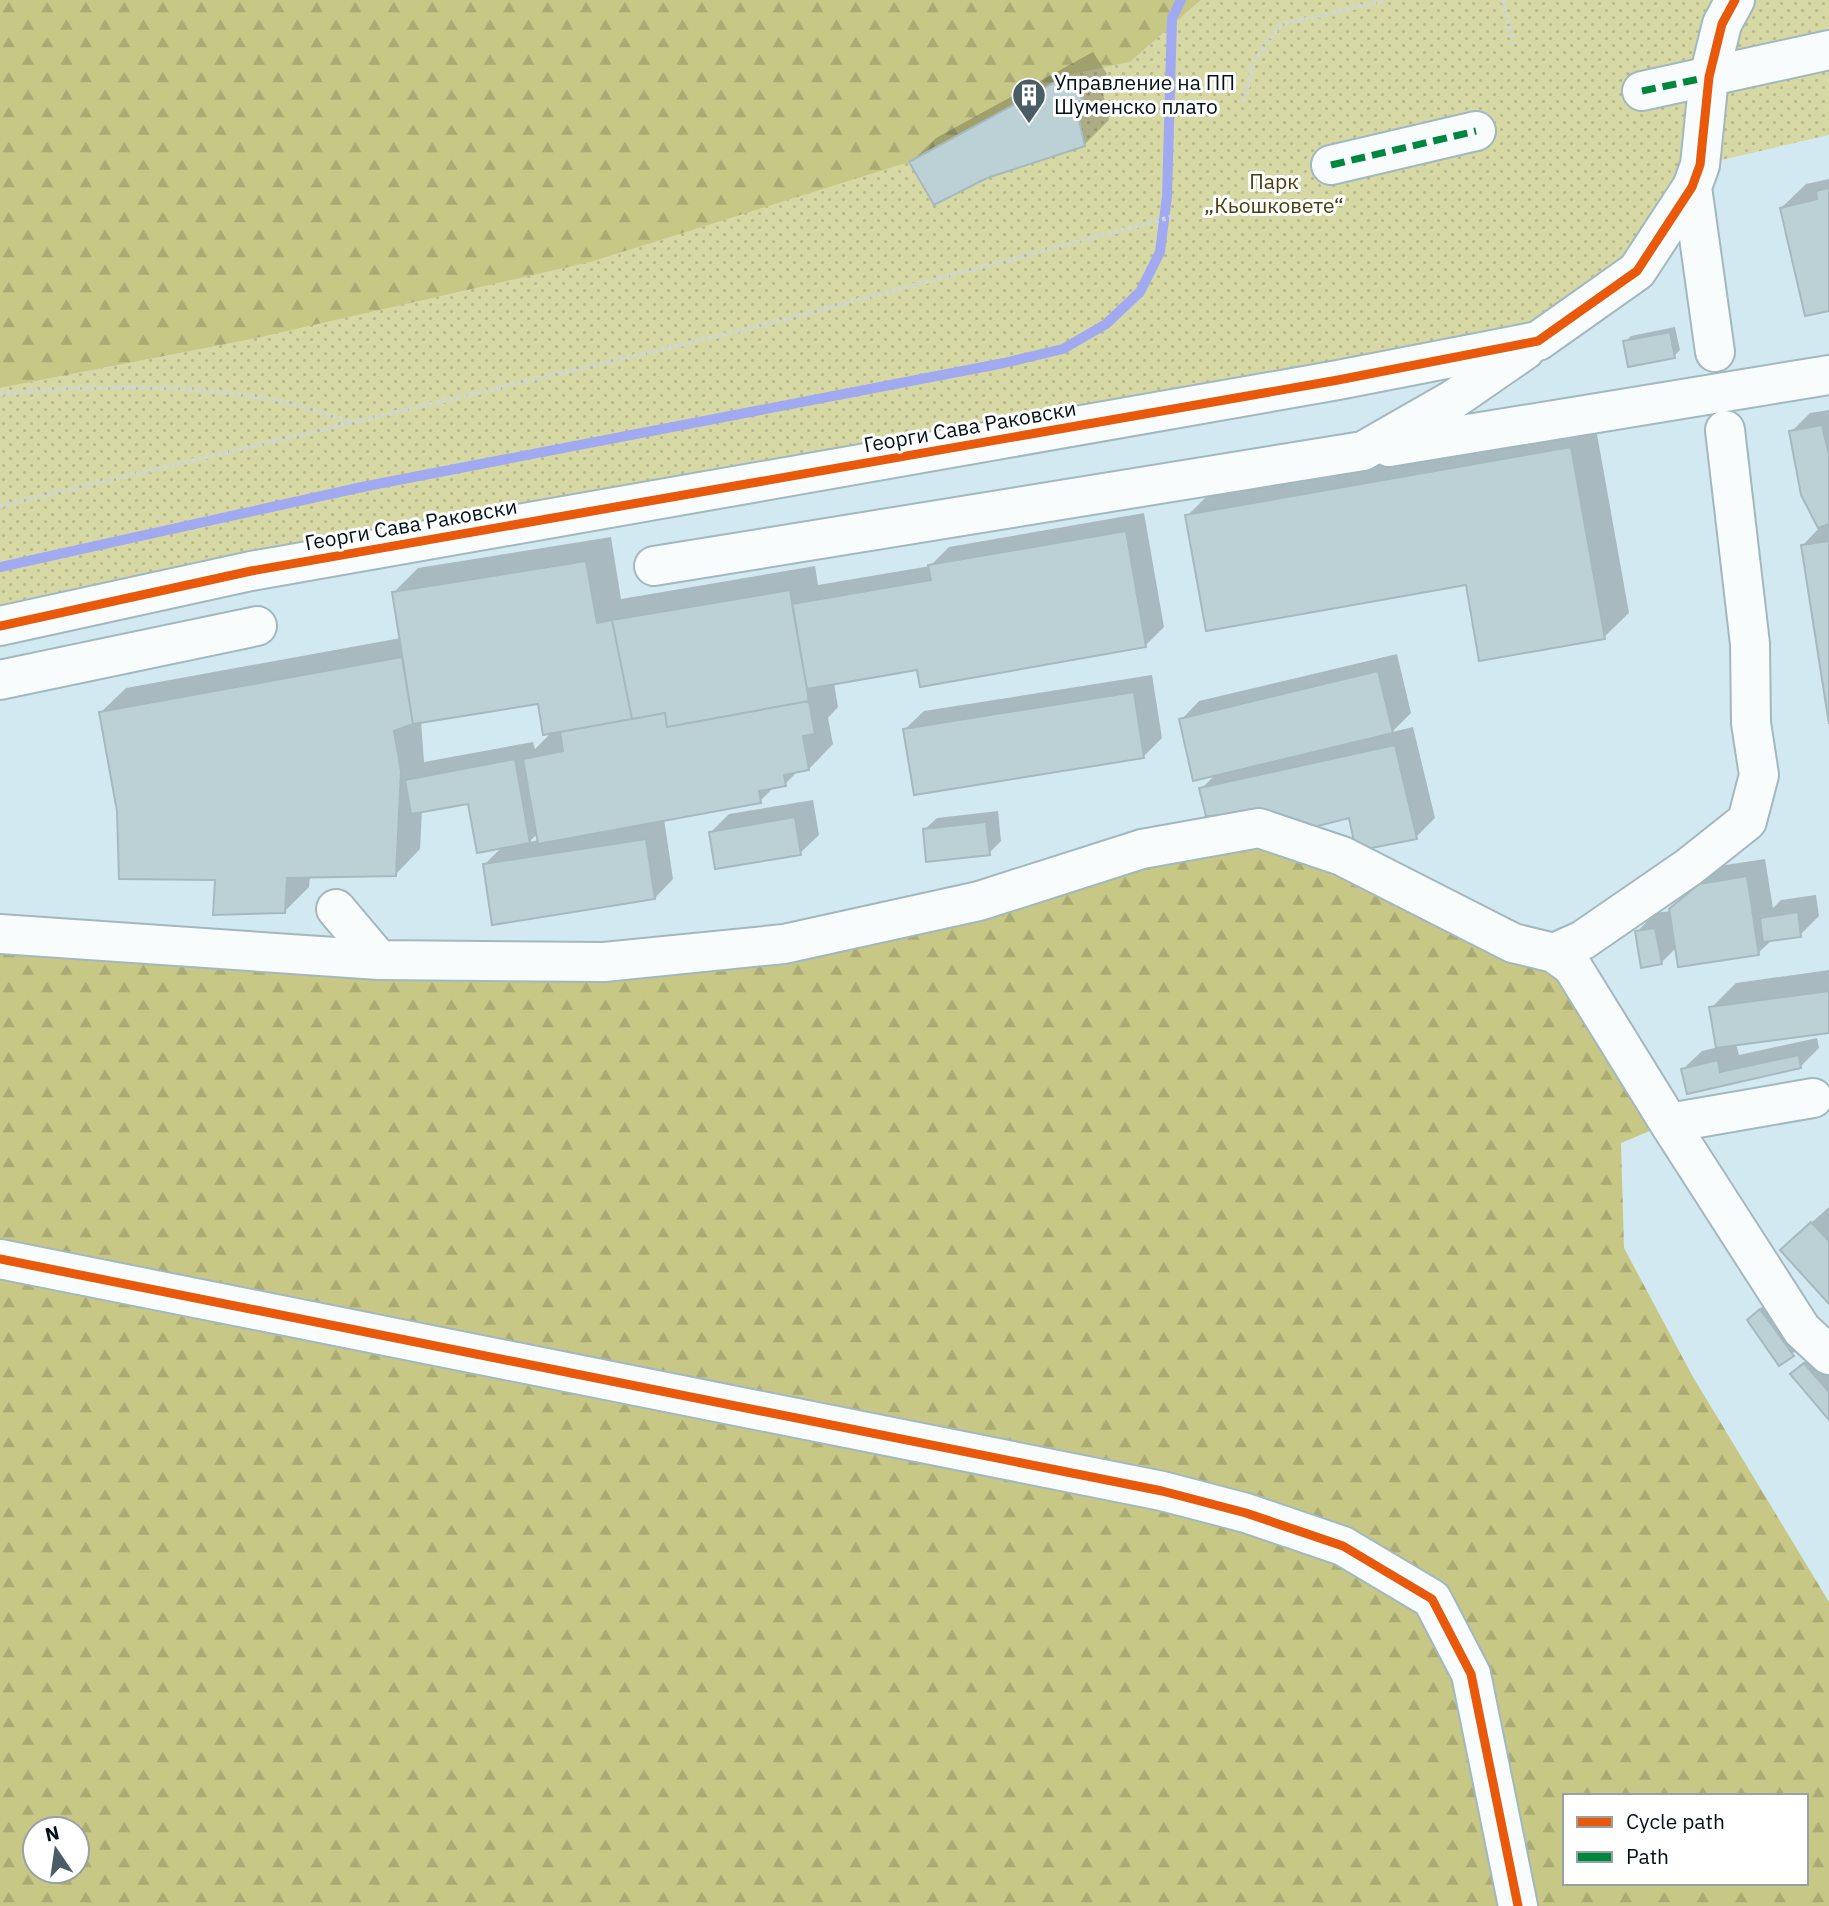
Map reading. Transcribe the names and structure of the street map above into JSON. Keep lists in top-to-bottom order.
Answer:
{
  "streets": {
    "street": ["Георги Сава Раковски"]
  },
  "parks": ["Парк „Кьошковете“"],
  "places": {
    "building": ["Управление на ПП Шуменско плато"]
  },
  "legend": ["Cycle path", "Path"],
  "north": "top"
}
